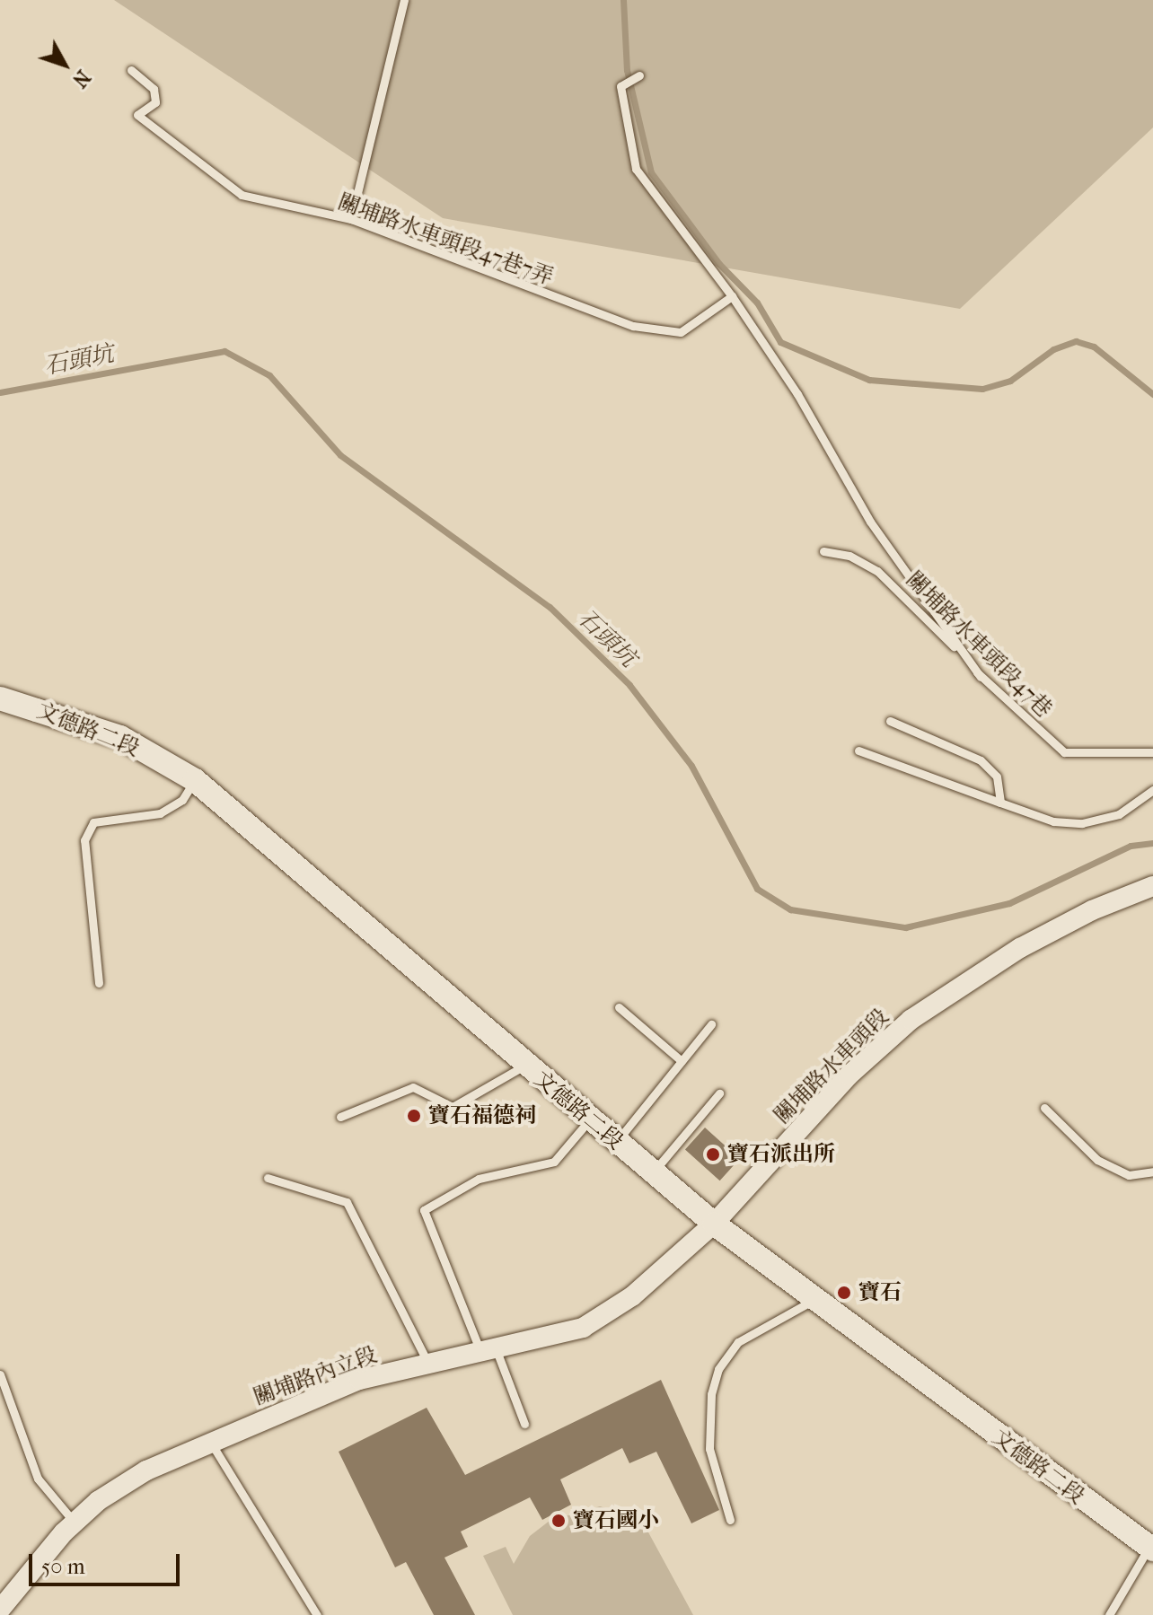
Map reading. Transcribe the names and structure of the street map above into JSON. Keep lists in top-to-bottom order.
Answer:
{
  "streets": {
    "main road": ["文德路二段"],
    "street": ["關埔路水車頭段", "關埔路內立段"],
    "lane": ["關埔路水車頭段47巷7弄", "關埔路水車頭段47巷"]
  },
  "crossings": [
    ["文德路二段", "關埔路水車頭段"],
    ["文德路二段", "關埔路內立段"],
    ["關埔路水車頭段", "關埔路內立段"]
  ],
  "water": ["石頭坑"],
  "places": [
    "寶石福德祠",
    "寶石派出所",
    "寶石",
    "寶石國小"
  ],
  "scale_bar": "50 m",
  "north": "bottom right"
}
